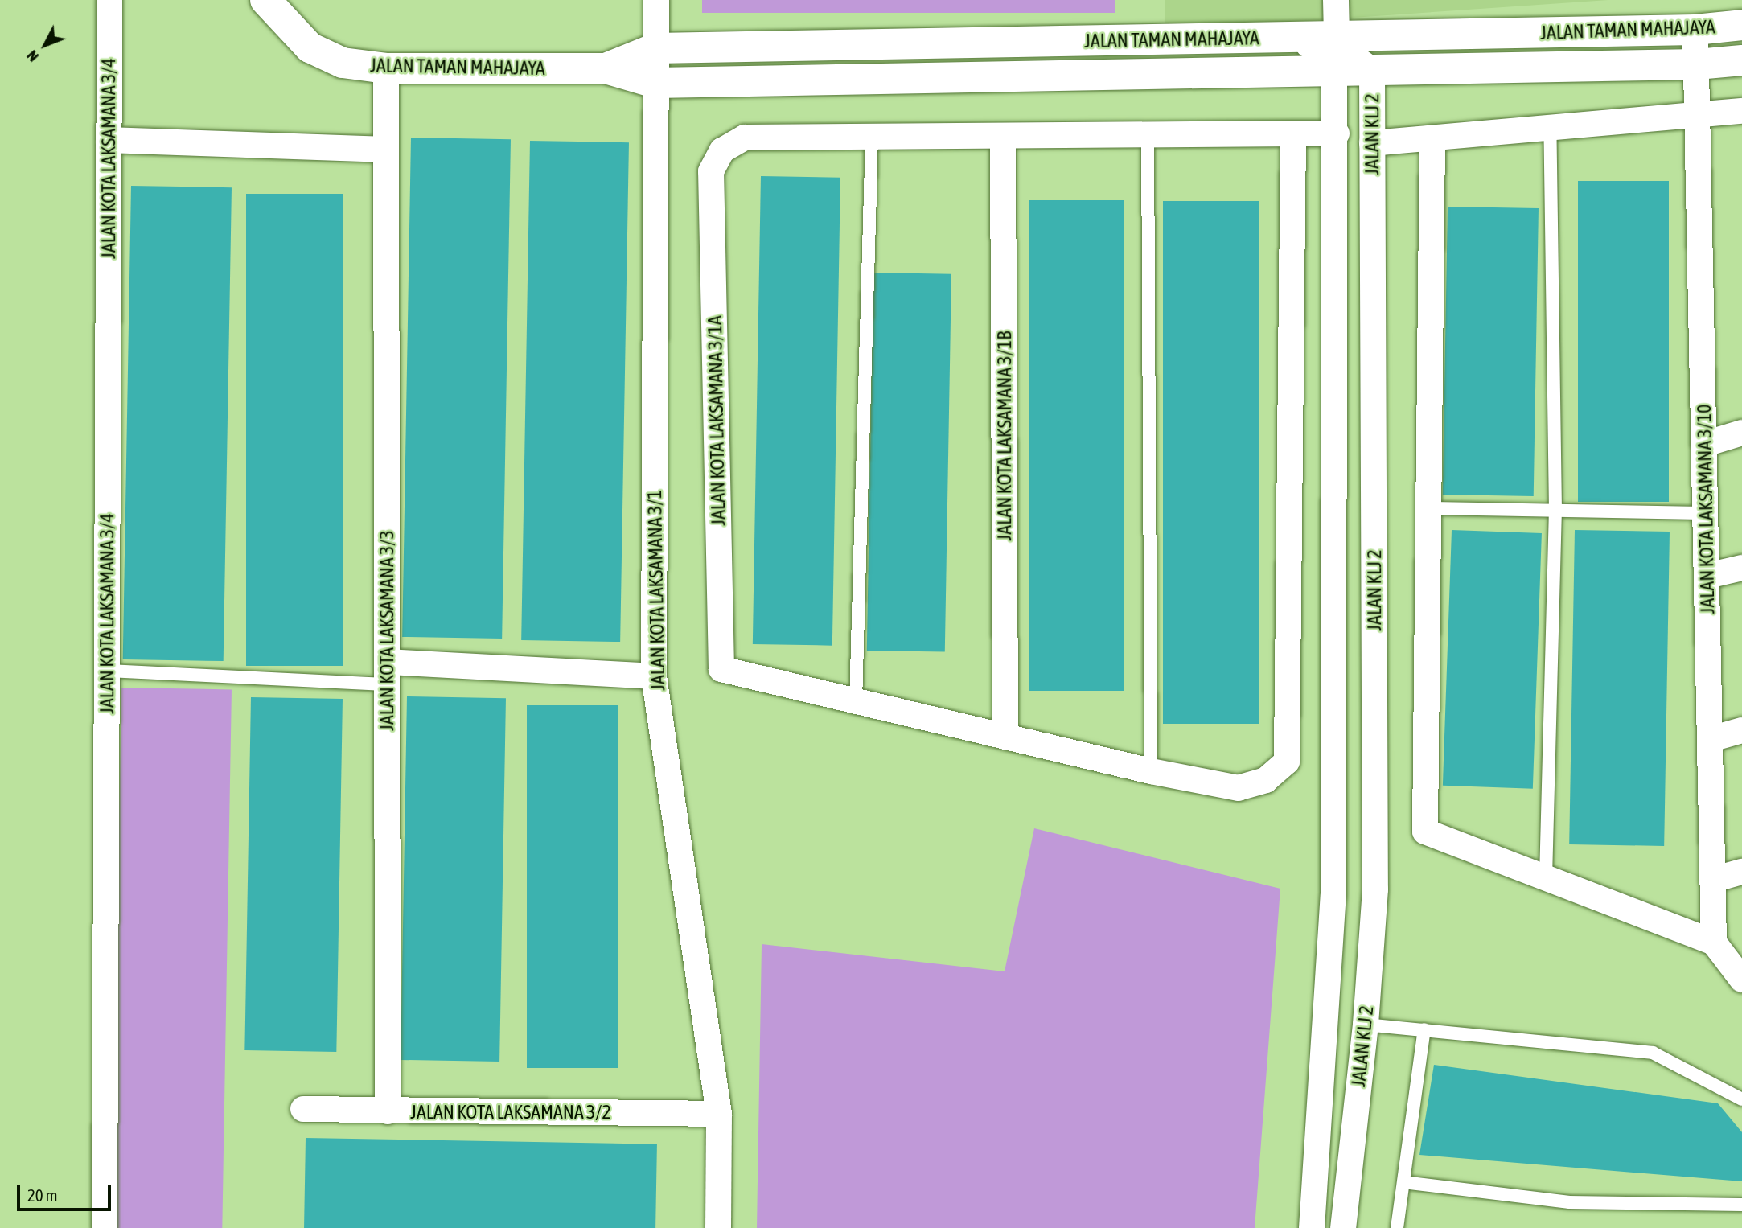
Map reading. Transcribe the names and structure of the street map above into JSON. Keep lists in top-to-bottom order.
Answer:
{
  "streets": {
    "street": [
      "JALAN TAMAN MAHAJAYA",
      "JALAN KLJ 2",
      "JALAN KOTA LAKSAMANA 3/4",
      "JALAN KOTA LAKSAMANA 3/1A",
      "JALAN KOTA LAKSAMANA 3/1B",
      "JALAN KOTA LAKSAMANA 3/10",
      "JALAN KOTA LAKSAMANA 3/1",
      "JALAN KOTA LAKSAMANA 3/3",
      "JALAN KOTA LAKSAMANA 3/2"
    ]
  },
  "crossings": [
    ["JALAN TAMAN MAHAJAYA", "JALAN KLJ 2"],
    ["JALAN TAMAN MAHAJAYA", "JALAN KOTA LAKSAMANA 3/10"],
    ["JALAN TAMAN MAHAJAYA", "JALAN KOTA LAKSAMANA 3/1"],
    ["JALAN TAMAN MAHAJAYA", "JALAN KOTA LAKSAMANA 3/3"],
    ["JALAN KOTA LAKSAMANA 3/1", "JALAN KOTA LAKSAMANA 3/2"],
    ["JALAN KOTA LAKSAMANA 3/3", "JALAN KOTA LAKSAMANA 3/2"]
  ],
  "scale_bar": "20 m",
  "north": "bottom left"
}
